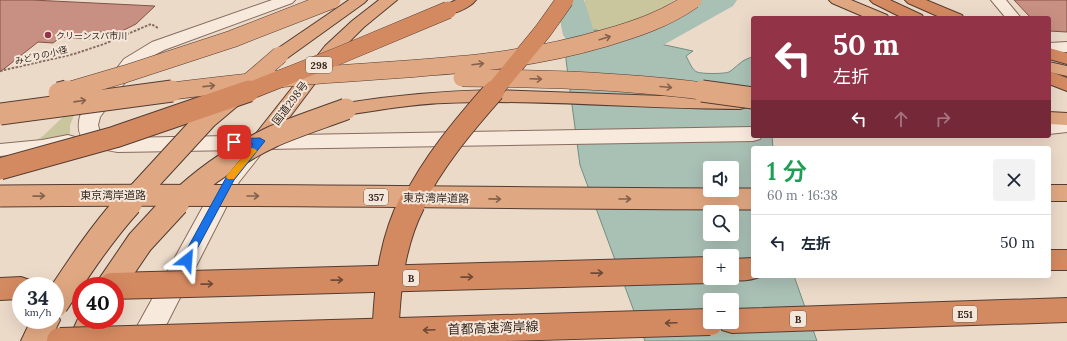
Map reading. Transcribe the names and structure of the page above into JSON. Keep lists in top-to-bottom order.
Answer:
{
  "streets": {
    "highway": [
      "298",
      "国道298号",
      "東京湾岸道路",
      "357",
      "B",
      "E51",
      "首都高速湾岸線"
    ],
    "path": ["みどりの小径"]
  },
  "crossings": [
    ["B", "E51"]
  ],
  "places": ["クリーンスパ市川"],
  "page": {
    "turn": ["50 m", "左折"],
    "heading": ["1 分", "60 m · 16:38"],
    "map_buttons": ["+", "−"],
    "list": [
      {
        "name": "左折",
        "value": "50 m"
      }
    ],
    "speed": "34 km/h",
    "limit": "40"
  }
}
